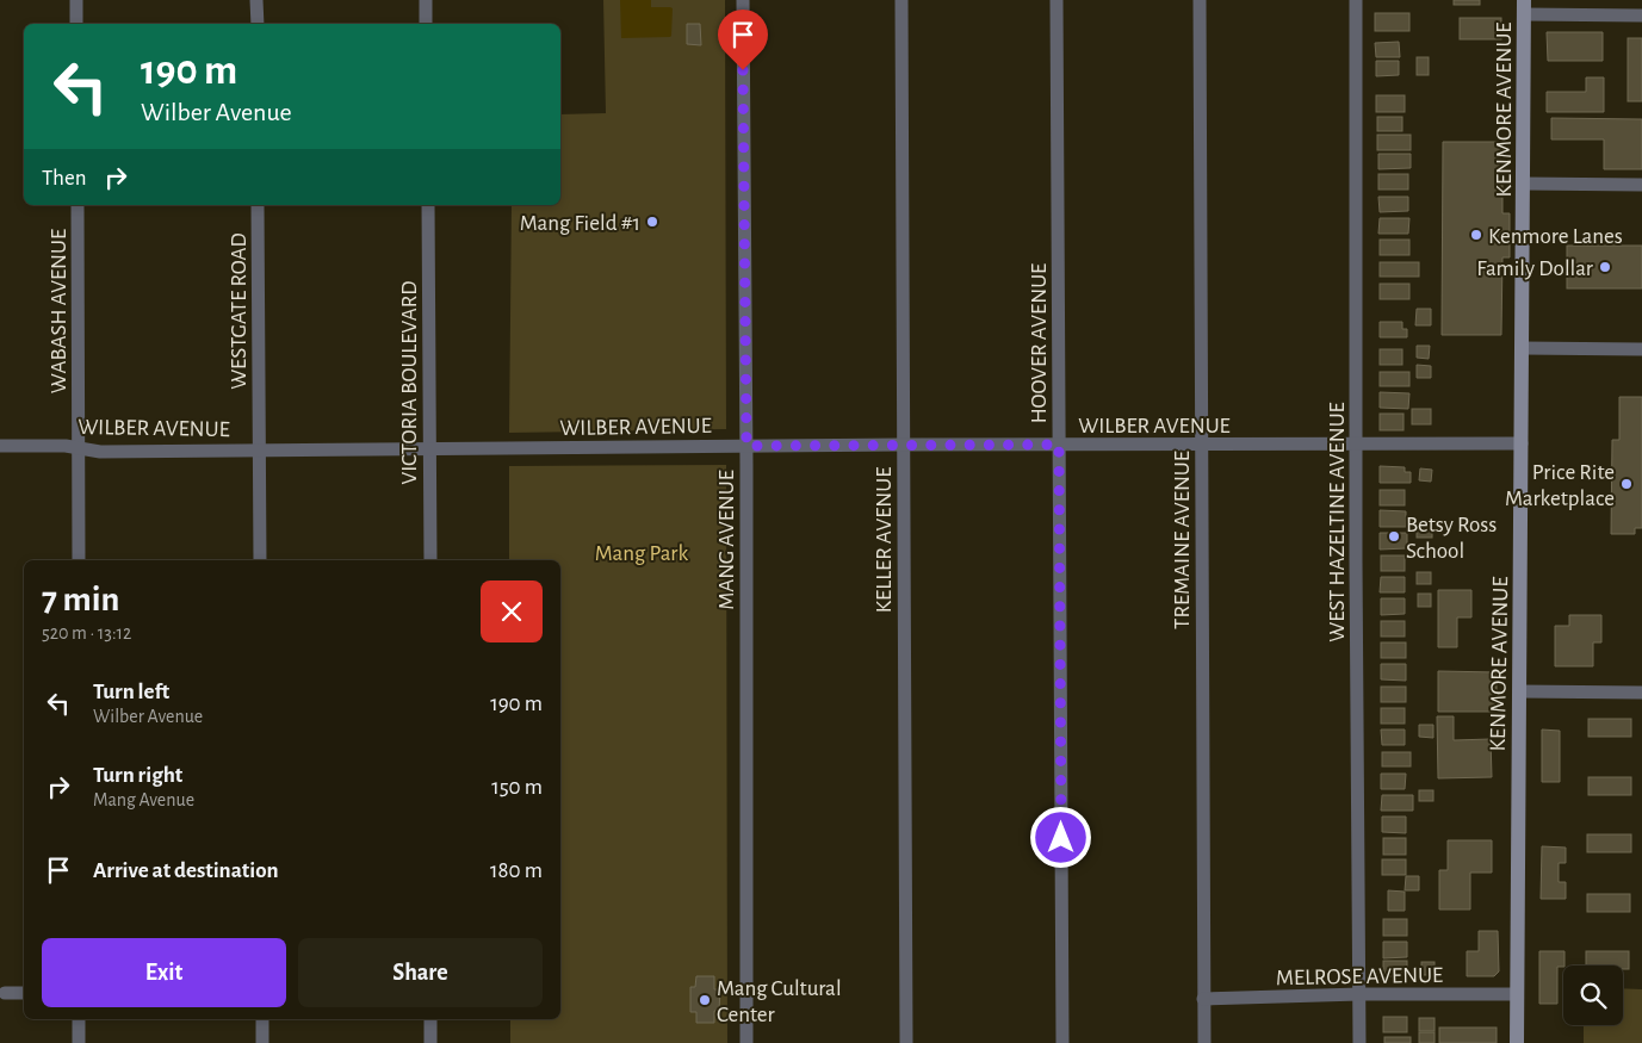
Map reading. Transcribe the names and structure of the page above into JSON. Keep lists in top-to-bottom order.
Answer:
{
  "streets": {
    "street": [
      "KENMORE AVENUE",
      "WABASH AVENUE",
      "WESTGATE ROAD",
      "HOOVER AVENUE",
      "VICTORIA BOULEVARD",
      "WILBER AVENUE",
      "WEST HAZELTINE AVENUE",
      "MANG AVENUE",
      "KELLER AVENUE",
      "TREMAINE AVENUE",
      "MELROSE AVENUE"
    ]
  },
  "crossings": [
    ["KENMORE AVENUE", "WILBER AVENUE"],
    ["KENMORE AVENUE", "MELROSE AVENUE"],
    ["WABASH AVENUE", "WILBER AVENUE"],
    ["WESTGATE ROAD", "WILBER AVENUE"],
    ["HOOVER AVENUE", "WILBER AVENUE"],
    ["VICTORIA BOULEVARD", "WILBER AVENUE"],
    ["WILBER AVENUE", "WEST HAZELTINE AVENUE"],
    ["WILBER AVENUE", "MANG AVENUE"],
    ["WILBER AVENUE", "KELLER AVENUE"],
    ["WILBER AVENUE", "TREMAINE AVENUE"],
    ["WEST HAZELTINE AVENUE", "MELROSE AVENUE"],
    ["TREMAINE AVENUE", "MELROSE AVENUE"]
  ],
  "parks": ["Mang Park"],
  "places": [
    "Mang Field #1",
    "Kenmore Lanes",
    "Family Dollar",
    "Price Rite Marketplace",
    "Betsy Ross School",
    "Mang Cultural Center"
  ],
  "page": {
    "turn": ["190 m", "Wilber Avenue"],
    "then": "Then",
    "heading": ["7 min", "520 m · 13:12"],
    "list": [
      {
        "name": "Turn left",
        "note": "Wilber Avenue",
        "value": "190 m"
      },
      {
        "name": "Turn right",
        "note": "Mang Avenue",
        "value": "150 m"
      },
      {
        "name": "Arrive at destination",
        "value": "180 m"
      }
    ],
    "buttons": ["Exit", "Share"]
  }
}
